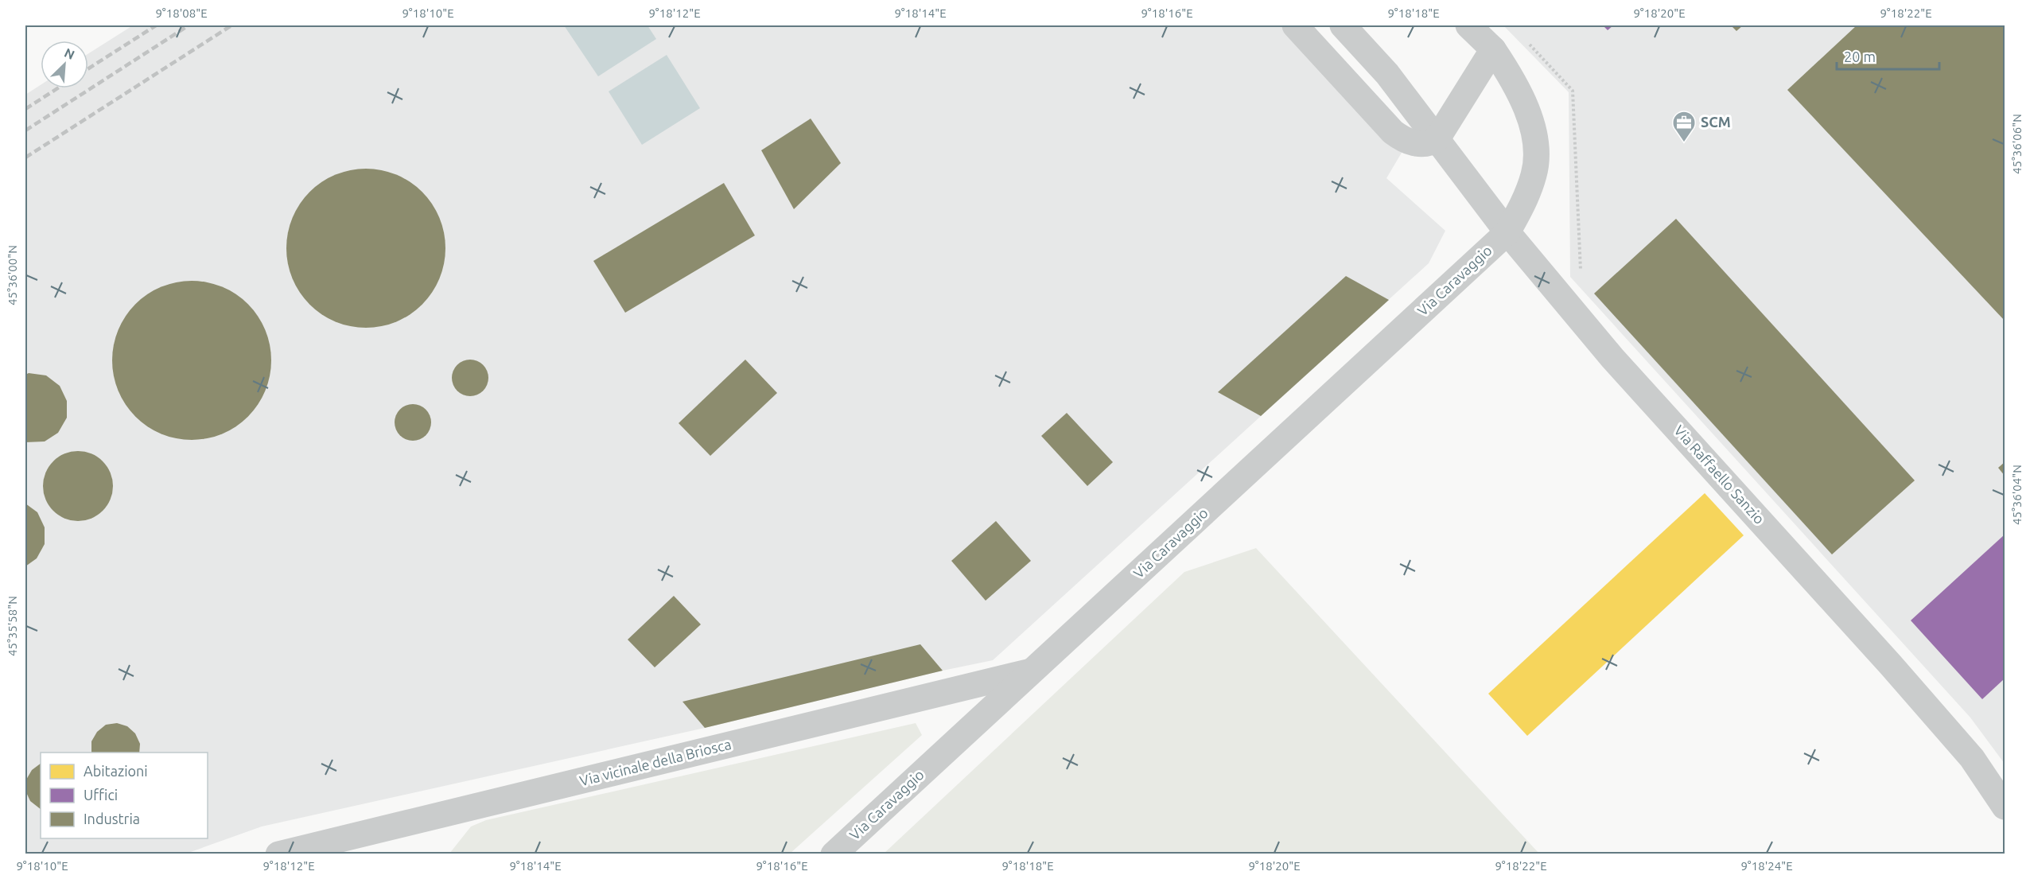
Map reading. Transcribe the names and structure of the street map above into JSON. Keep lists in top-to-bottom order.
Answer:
{
  "streets": {
    "street": ["Via Caravaggio", "Via Raffaello Sanzio", "Via vicinale della Briosca"]
  },
  "crossings": [
    ["Via Caravaggio", "Via Raffaello Sanzio"],
    ["Via Caravaggio", "Via vicinale della Briosca"]
  ],
  "places": {
    "office": ["SCM"]
  },
  "legend": ["Abitazioni", "Uffici", "Industria"],
  "scale_bar": "20 m",
  "north": "top right",
  "coordinates": [
    "9°18'08\"E",
    "9°18'10\"E",
    "9°18'12\"E",
    "9°18'14\"E",
    "9°18'16\"E",
    "9°18'18\"E",
    "9°18'20\"E",
    "9°18'22\"E",
    "45°36'06\"N",
    "45°36'00\"N",
    "45°36'04\"N",
    "45°35'58\"N",
    "9°18'24\"E"
  ]
}
